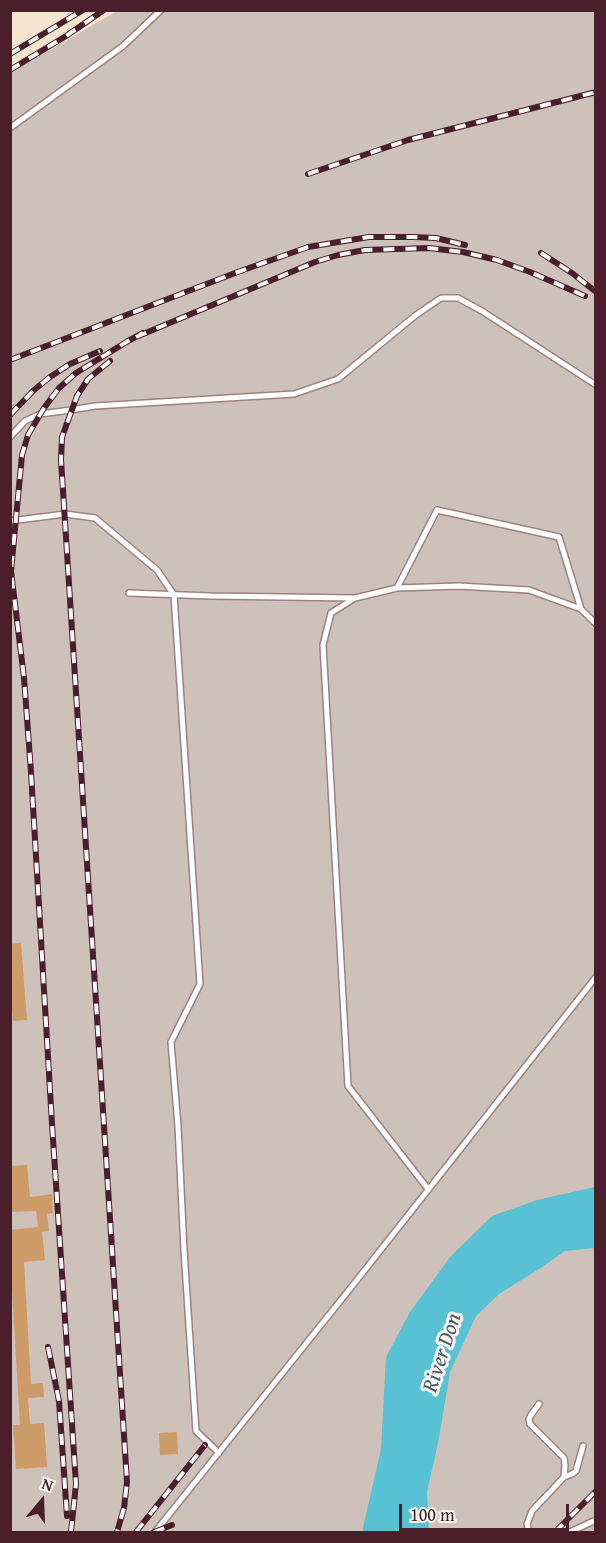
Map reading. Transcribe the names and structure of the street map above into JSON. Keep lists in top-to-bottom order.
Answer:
{
  "water": ["River Don"],
  "scale_bar": "100 m",
  "north": "top"
}
